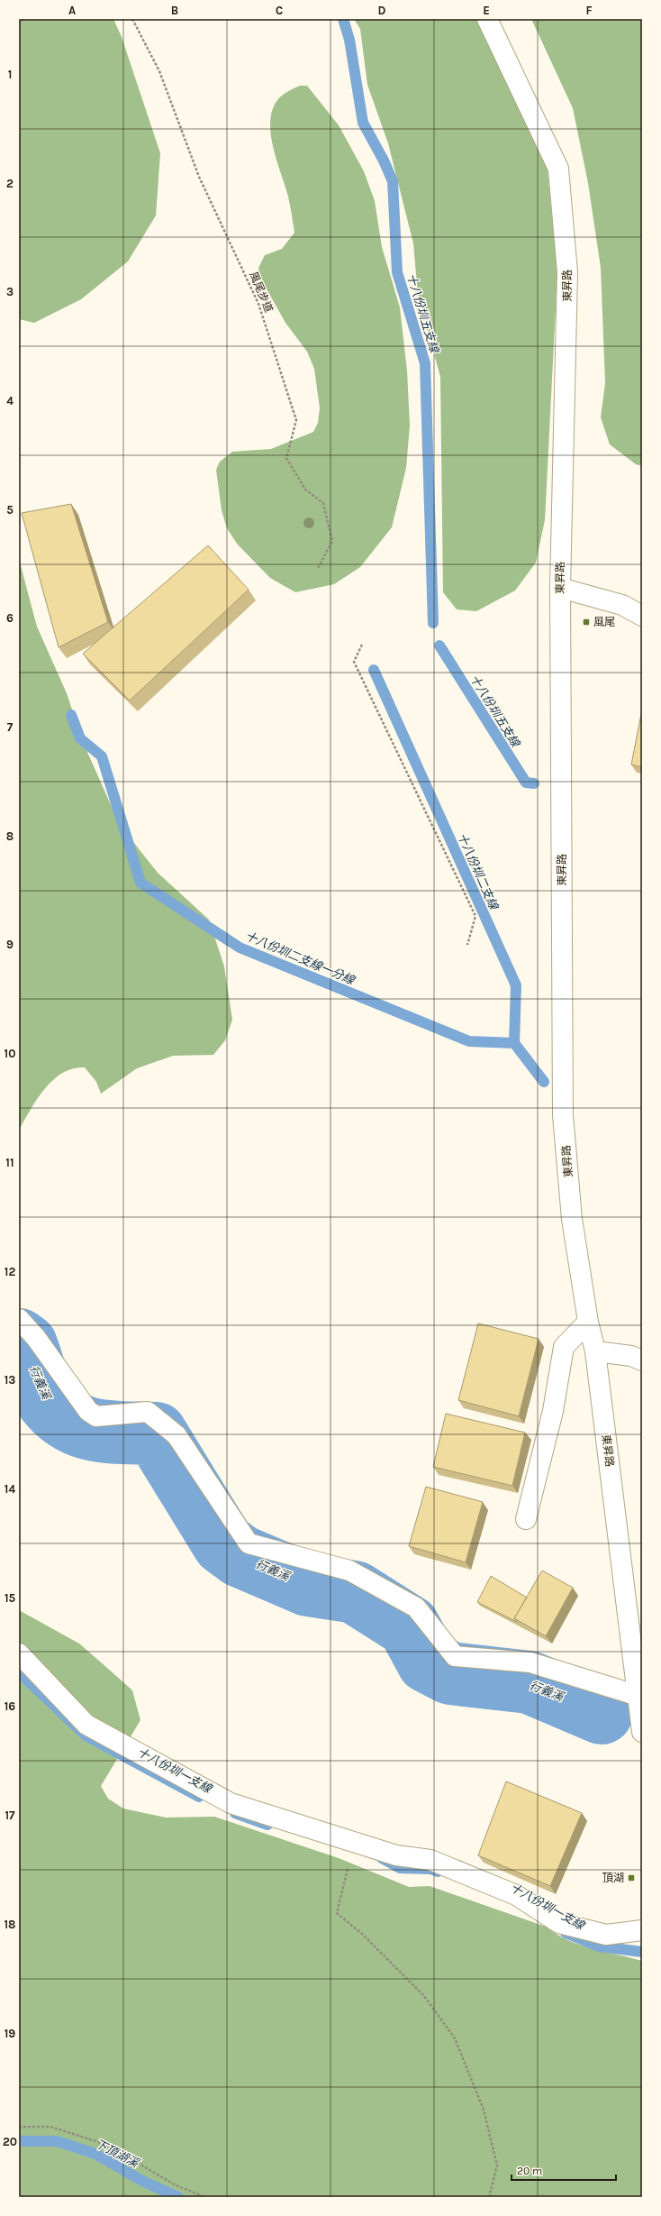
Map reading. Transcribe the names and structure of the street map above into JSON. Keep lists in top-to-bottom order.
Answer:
{
  "streets": {
    "street": ["東昇路"],
    "path": ["風尾步道"]
  },
  "water": [
    "十八份圳五支線",
    "十八份圳二支線",
    "十八份圳二支線一分線",
    "行義溪",
    "十八份圳一支線",
    "下頂湖溪"
  ],
  "places": {
    "transit": ["風尾", "頂湖"]
  },
  "scale_bar": "20 m",
  "grid": {
    "columns": [
      "A",
      "B",
      "C",
      "D",
      "E",
      "F"
    ],
    "rows": [
      "1",
      "2",
      "3",
      "4",
      "5",
      "6",
      "7",
      "8",
      "9",
      "10",
      "11",
      "12",
      "13",
      "14",
      "15",
      "16",
      "17",
      "18",
      "19",
      "20"
    ]
  }
}
